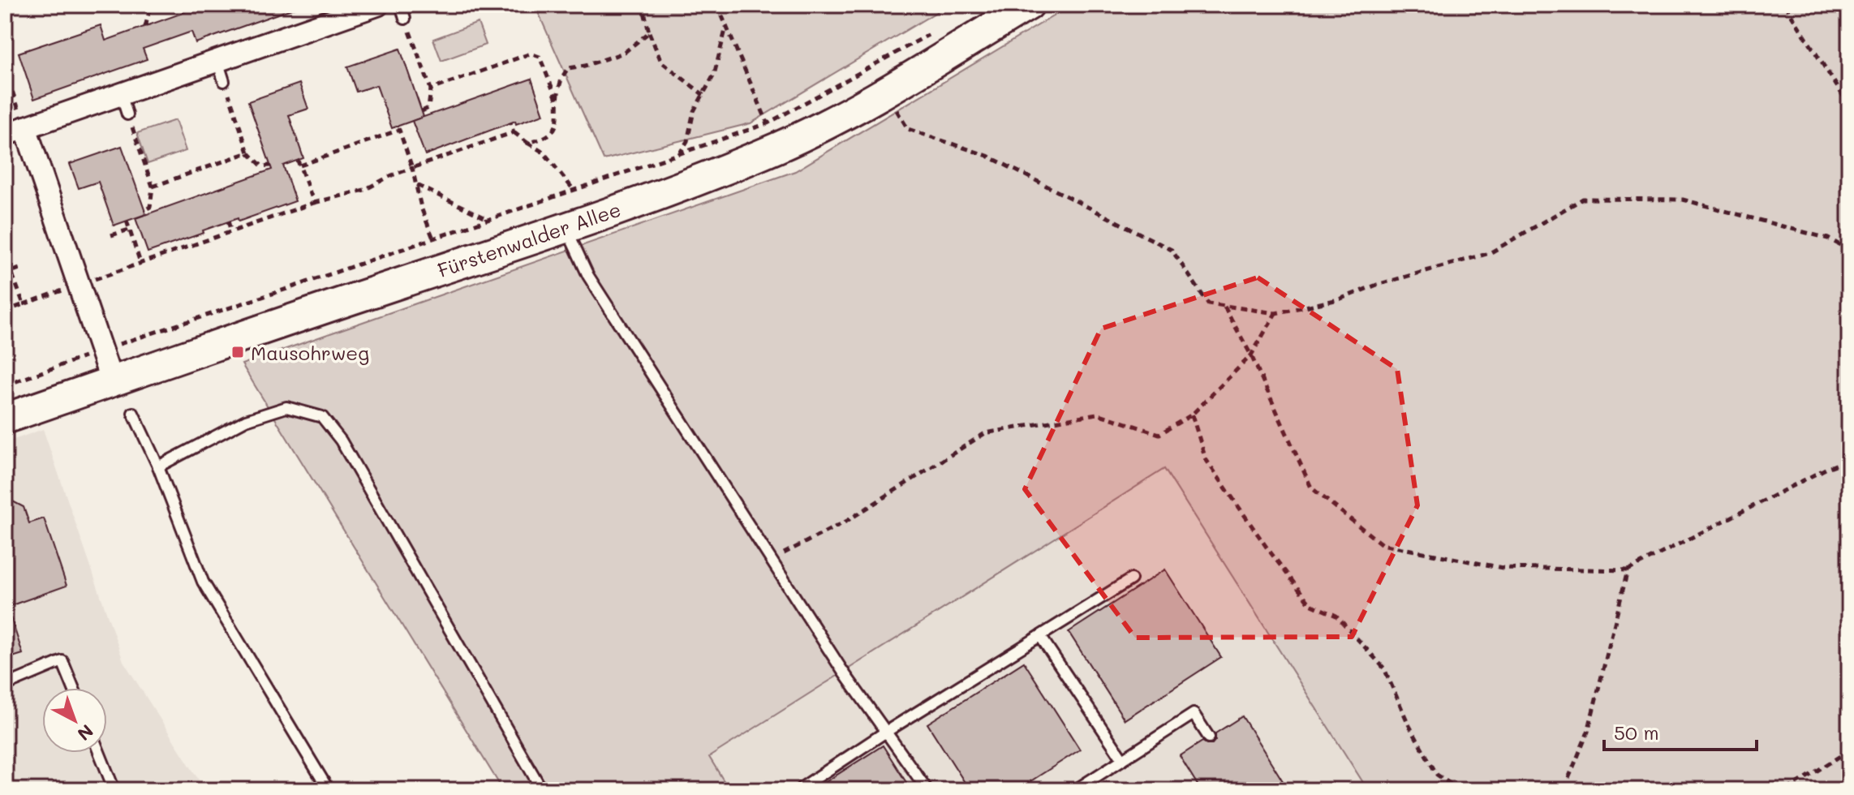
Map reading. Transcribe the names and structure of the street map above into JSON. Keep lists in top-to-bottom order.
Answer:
{
  "streets": {
    "main road": ["Fürstenwalder Allee"]
  },
  "places": {
    "transit": ["Mausohrweg"]
  },
  "scale_bar": "50 m",
  "north": "bottom right"
}
